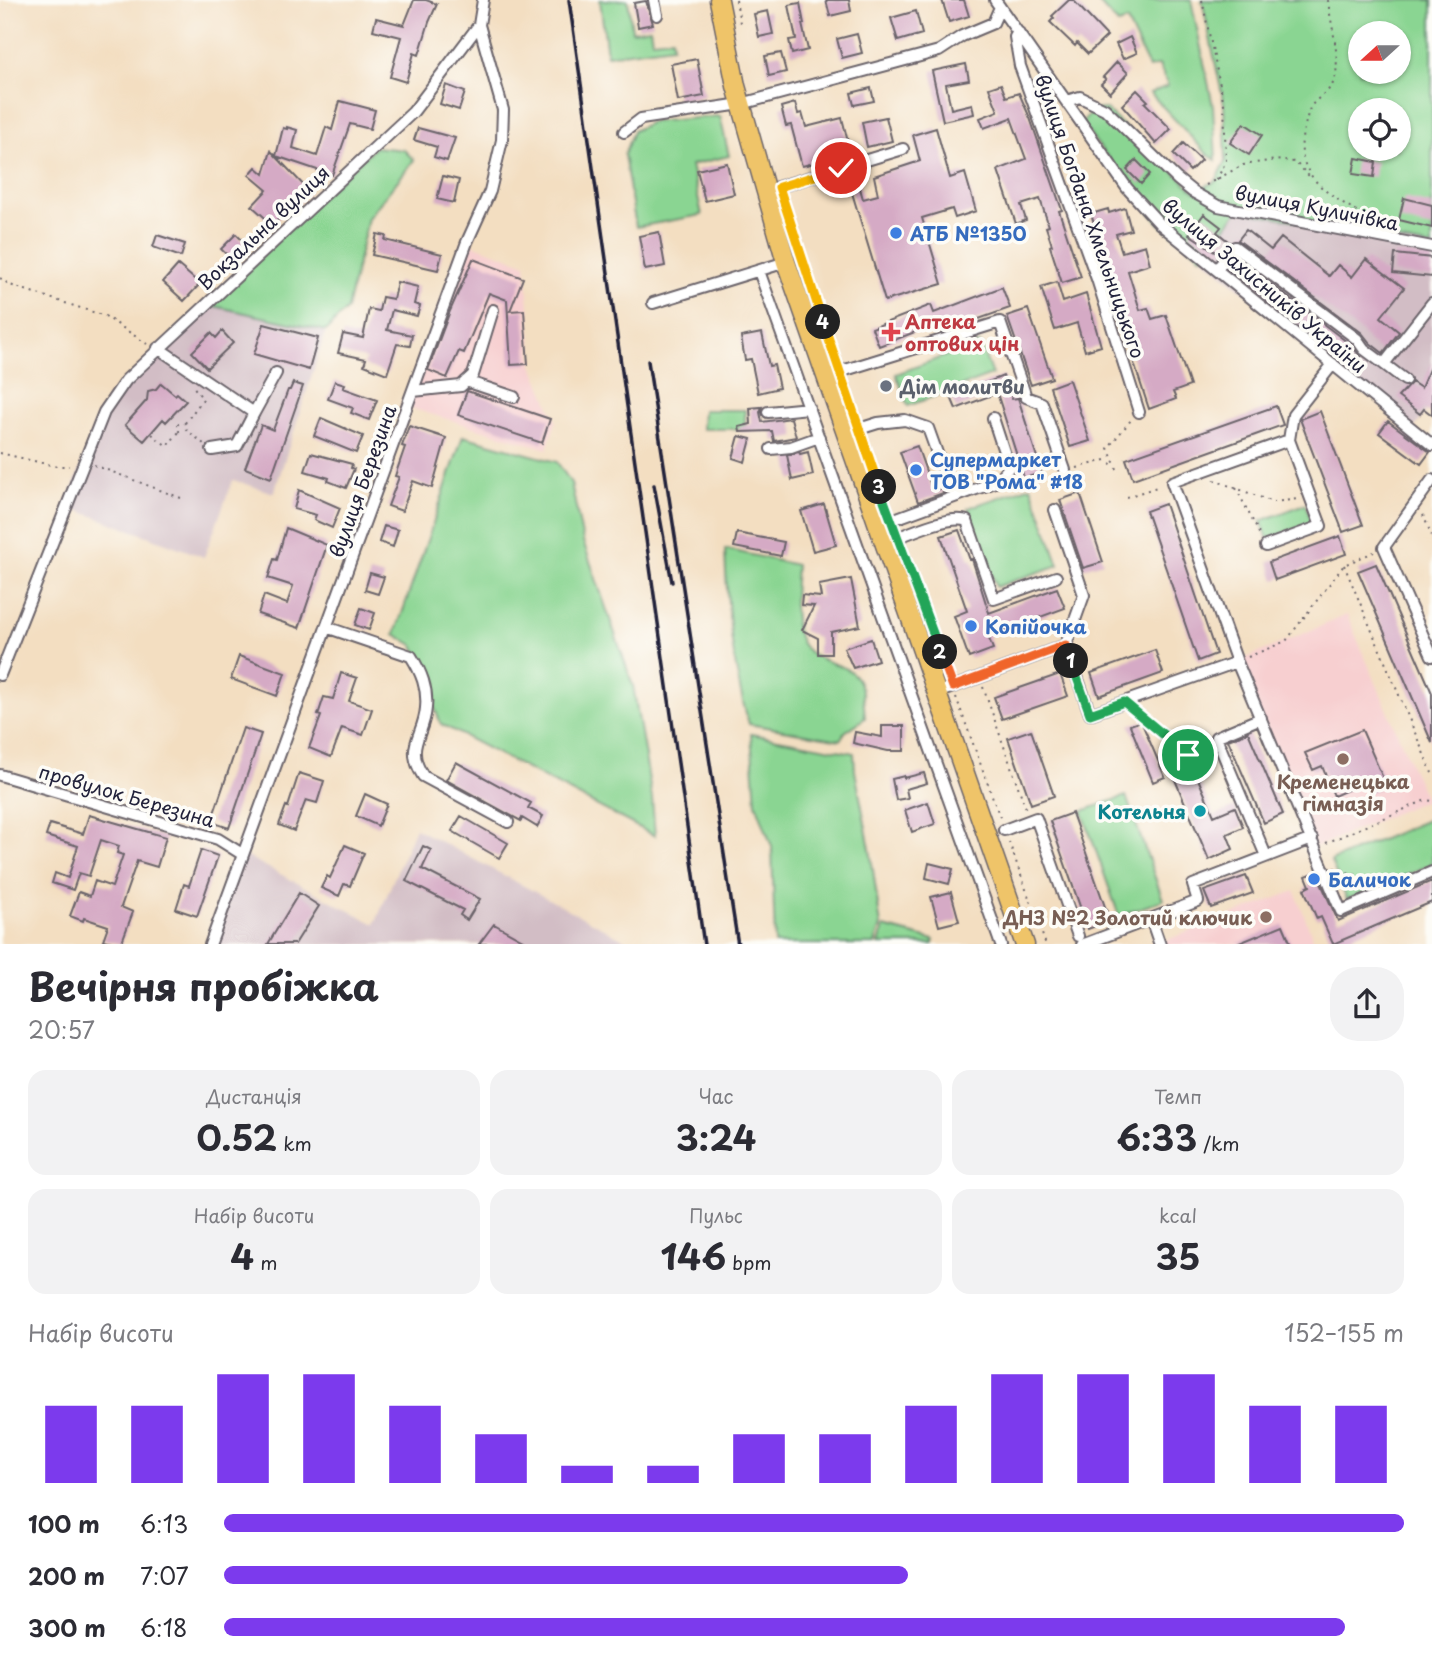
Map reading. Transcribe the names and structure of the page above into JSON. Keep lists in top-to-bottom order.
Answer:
{
  "streets": {
    "street": [
      "вулиця Куличівка",
      "вулиця Богдана Хмельницького",
      "Вокзальна вулиця",
      "вулиця Захисників України",
      "вулиця Березина",
      "провулок Березина"
    ]
  },
  "crossings": [
    ["вулиця Куличівка", "вулиця Захисників України"],
    ["вулиця Богдана Хмельницького", "вулиця Захисників України"],
    ["Вокзальна вулиця", "вулиця Березина"],
    ["вулиця Березина", "провулок Березина"]
  ],
  "places": {
    "other": [
      "АТБ №1350",
      "Дім молитви",
      "Супермаркет ТОВ \"Рома\" #18",
      "Копійочка",
      "Кременецька гімназія",
      "Котельня",
      "Баличок",
      "ДНЗ №2 Золотий ключик"
    ],
    "health": ["Аптека оптових цін"]
  },
  "north": "left",
  "page": {
    "pins": [
      "4",
      "3",
      "2",
      "1"
    ],
    "heading": ["Вечірня пробіжка", "20:57"],
    "stats": [
      ["Дистанція", "0.52 km"],
      ["Час", "3:24"],
      ["Темп", "6:33 /km"],
      ["Набір висоти", "4 m"],
      ["Пульс", "146 bpm"],
      ["kcal", "35"]
    ],
    "chart": ["Набір висоти", "152–155 m"],
    "list": [
      {
        "name": "100 m",
        "note": "6:13"
      },
      {
        "name": "200 m",
        "note": "7:07"
      },
      {
        "name": "300 m",
        "note": "6:18"
      }
    ]
  }
}
